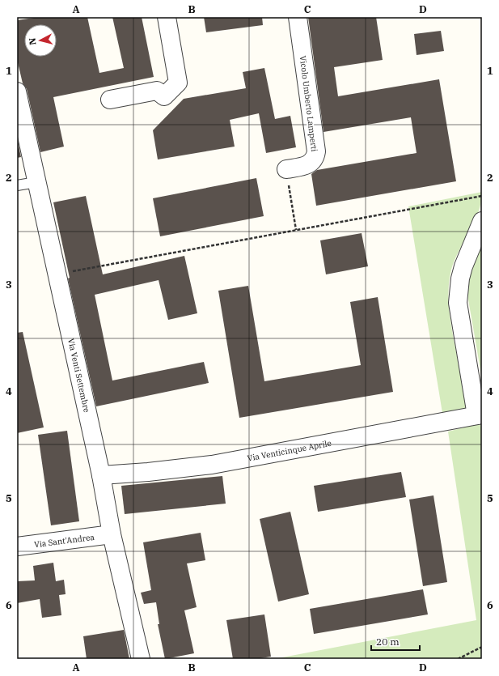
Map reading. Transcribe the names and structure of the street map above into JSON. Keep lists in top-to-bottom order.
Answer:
{
  "streets": {
    "street": [
      "Vicolo Umberto Lamperti",
      "Via Venti Settembre",
      "Via Venticinque Aprile",
      "Via Sant'Andrea"
    ]
  },
  "crossings": [
    ["Via Venti Settembre", "Via Venticinque Aprile"],
    ["Via Venti Settembre", "Via Sant'Andrea"]
  ],
  "scale_bar": "20 m",
  "north": "left",
  "grid": {
    "columns": [
      "A",
      "B",
      "C",
      "D"
    ],
    "rows": [
      "1",
      "2",
      "3",
      "4",
      "5",
      "6"
    ]
  }
}
